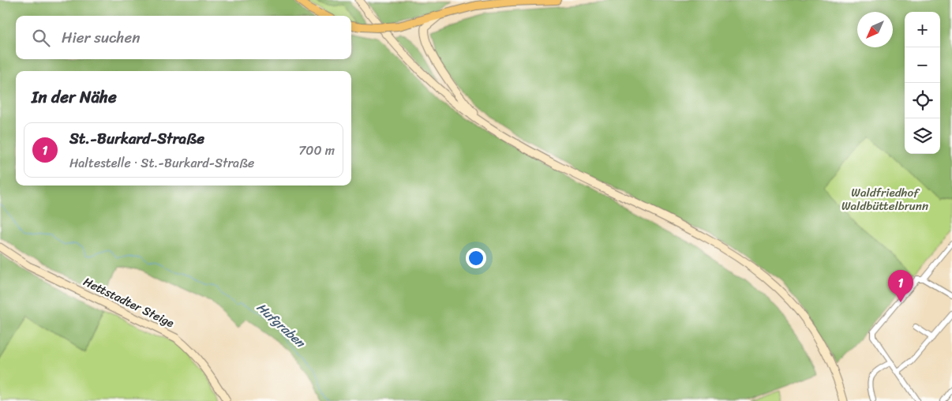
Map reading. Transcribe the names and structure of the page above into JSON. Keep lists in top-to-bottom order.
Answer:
{
  "streets": {
    "main road": ["Hettstadter Steige"]
  },
  "water": ["Hufgraben"],
  "parks": ["Waldfriedhof Waldbüttelbrunn"],
  "north": "bottom left",
  "page": {
    "map_buttons": ["+", "−"],
    "search": "Hier suchen",
    "heading": "In der Nähe",
    "list": [
      {
        "mark": "1",
        "name": "St.-Burkard-Straße",
        "note": "Haltestelle · St.-Burkard-Straße",
        "value": "700 m"
      }
    ],
    "pins": "1"
  }
}
